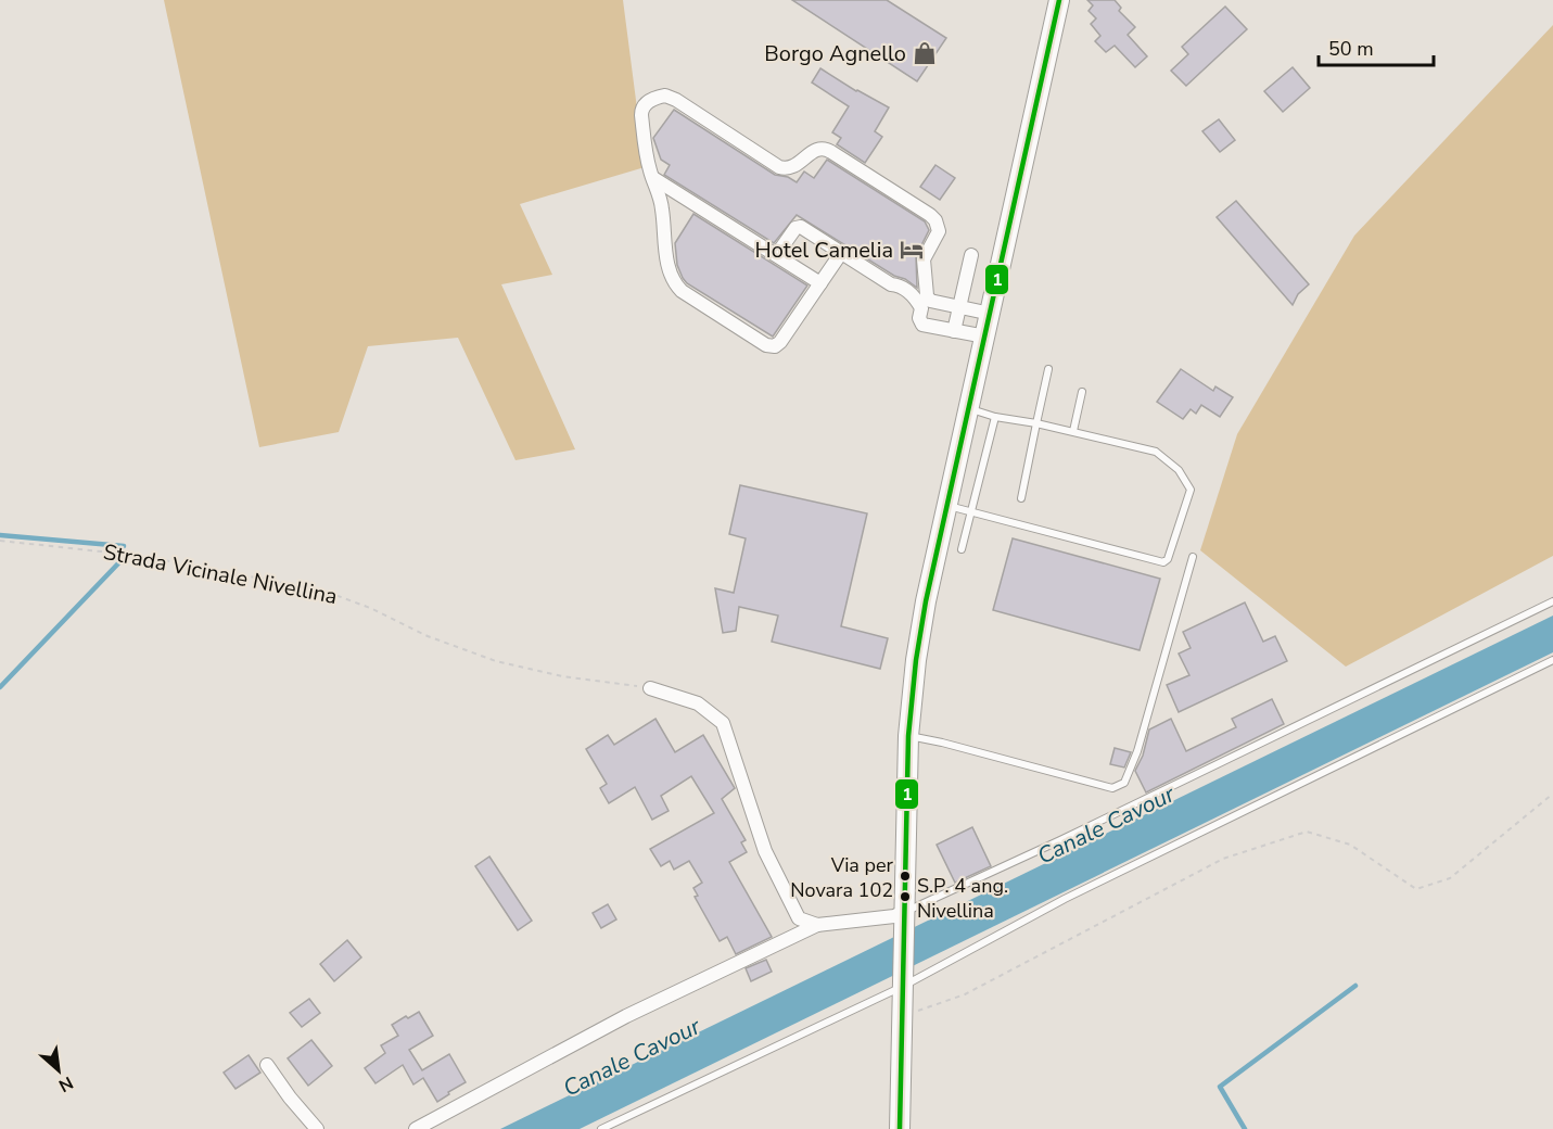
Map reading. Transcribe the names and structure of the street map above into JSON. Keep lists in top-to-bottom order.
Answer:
{
  "streets": {
    "path": ["Strada Vicinale Nivellina"]
  },
  "water": ["Canale Cavour"],
  "places": {
    "shop": ["Borgo Agnello"],
    "hotel": ["Hotel Camelia"],
    "other": ["Via per Novara 102", "S.P. 4 ang. Nivellina"]
  },
  "lines": ["transit line 1"],
  "scale_bar": "50 m",
  "north": "bottom right"
}
